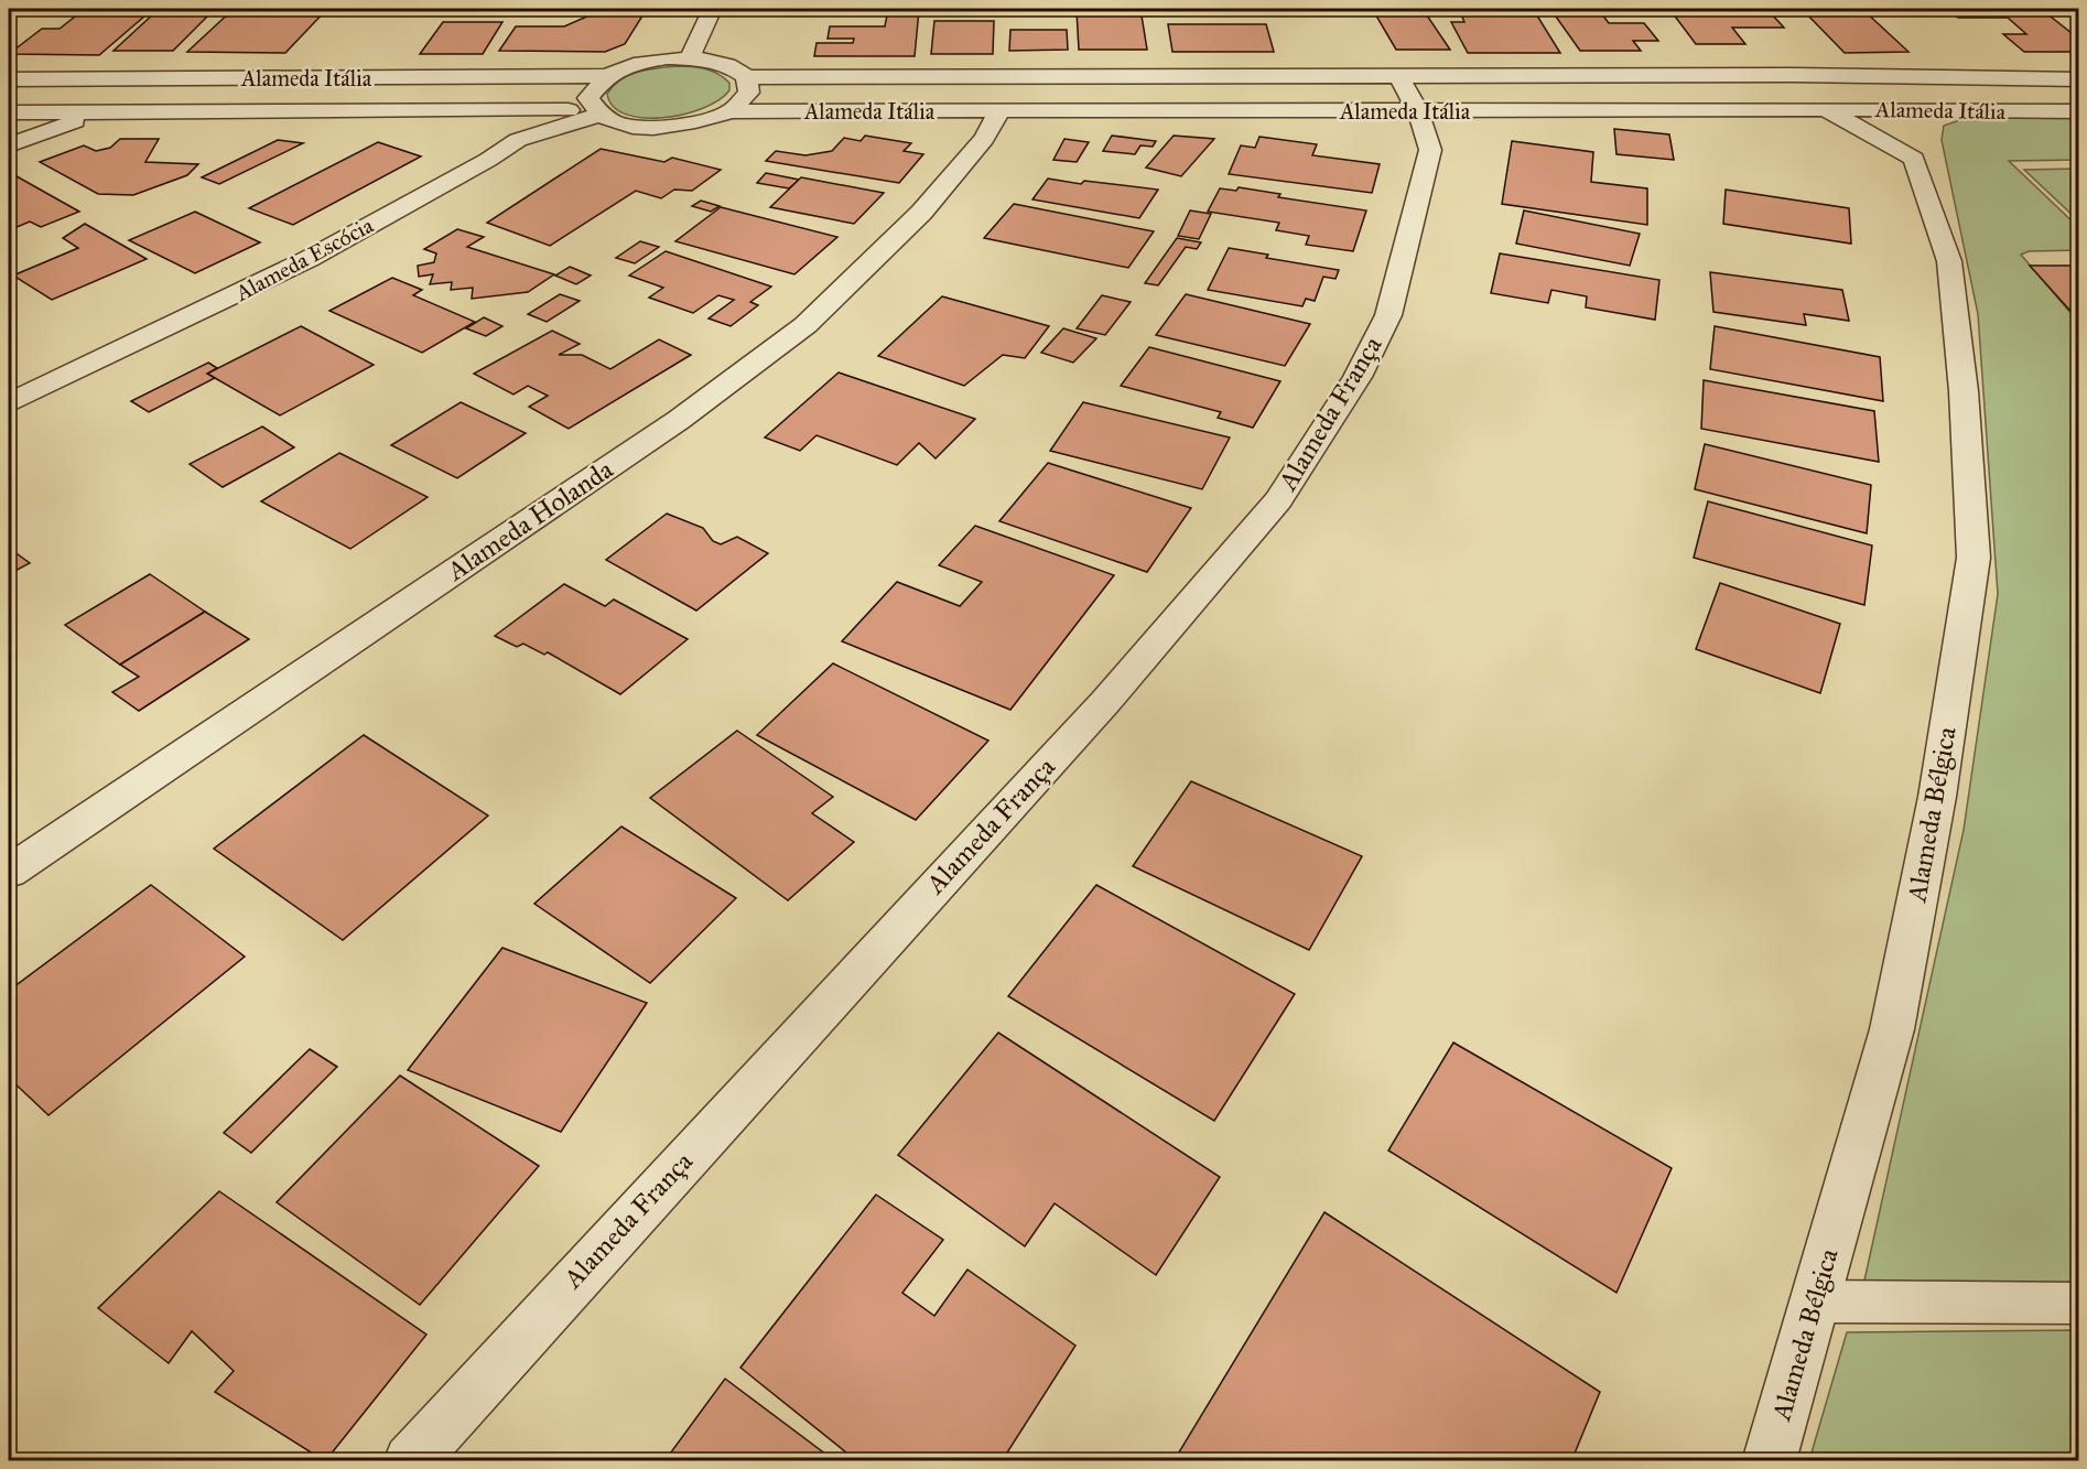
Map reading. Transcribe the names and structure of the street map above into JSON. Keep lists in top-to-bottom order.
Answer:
{
  "streets": {
    "street": [
      "Alameda Itália",
      "Alameda Escócia",
      "Alameda França",
      "Alameda Holanda",
      "Alameda Bélgica"
    ]
  },
  "crossings": [
    ["Alameda Itália", "Alameda Escócia"],
    ["Alameda Itália", "Alameda França"],
    ["Alameda Itália", "Alameda Holanda"]
  ]
}
